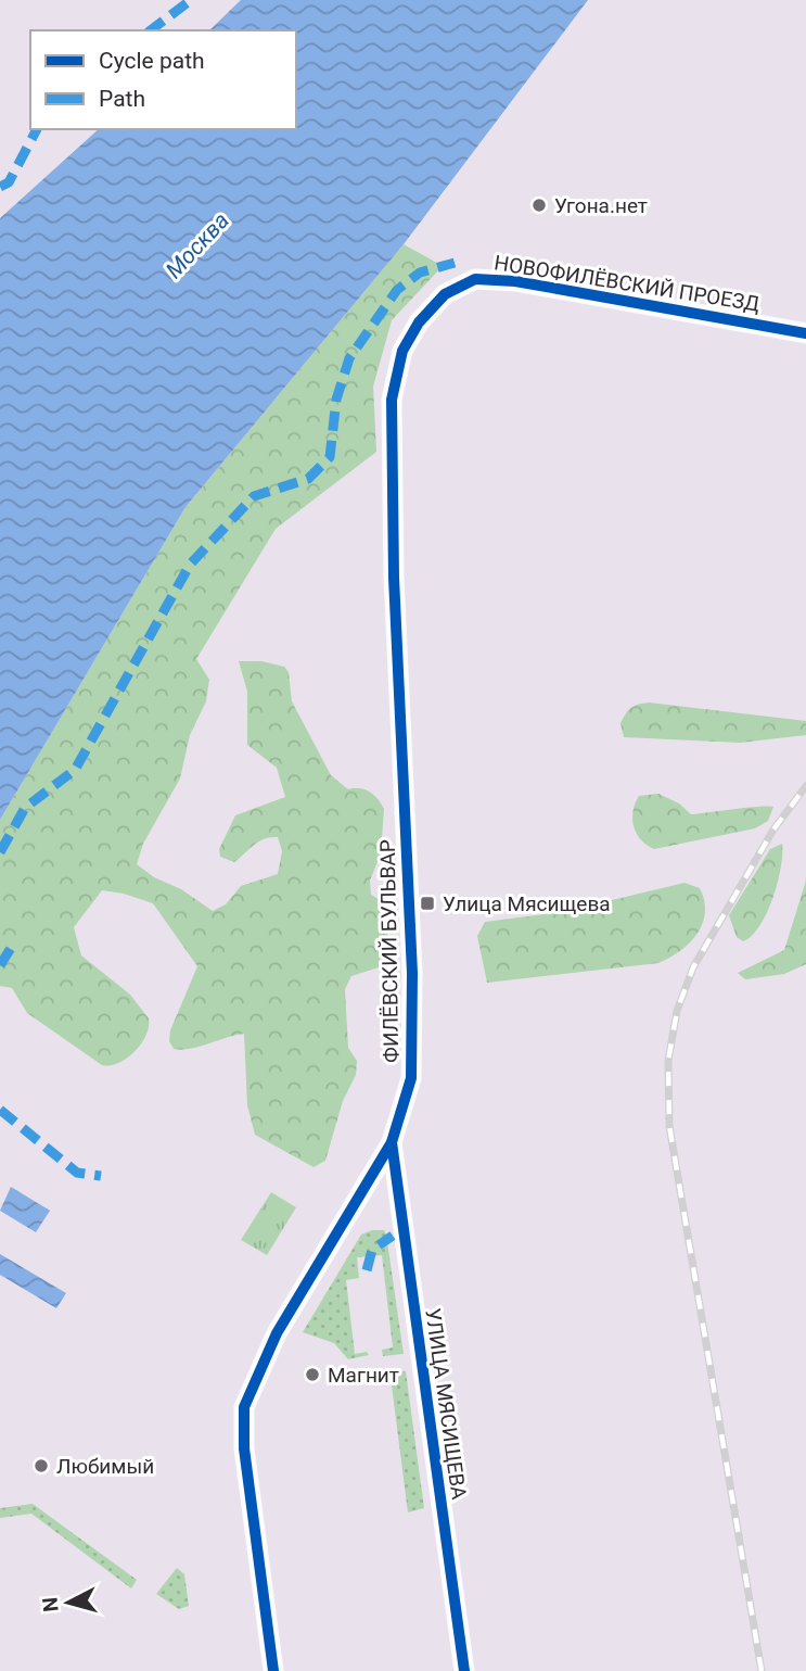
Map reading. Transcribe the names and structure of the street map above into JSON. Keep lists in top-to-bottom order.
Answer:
{
  "streets": {
    "street": ["НОВОФИЛЁВСКИЙ ПРОЕЗД", "ФИЛЁВСКИЙ БУЛЬВАР", "УЛИЦА МЯСИЩЕВА"]
  },
  "crossings": [
    ["НОВОФИЛЁВСКИЙ ПРОЕЗД", "ФИЛЁВСКИЙ БУЛЬВАР"],
    ["ФИЛЁВСКИЙ БУЛЬВАР", "УЛИЦА МЯСИЩЕВА"]
  ],
  "water": ["Москва"],
  "places": {
    "other": ["Угона.нет", "Магнит", "Любимый"],
    "transit": ["Улица Мясищева"]
  },
  "legend": ["Cycle path", "Path"],
  "north": "left"
}
